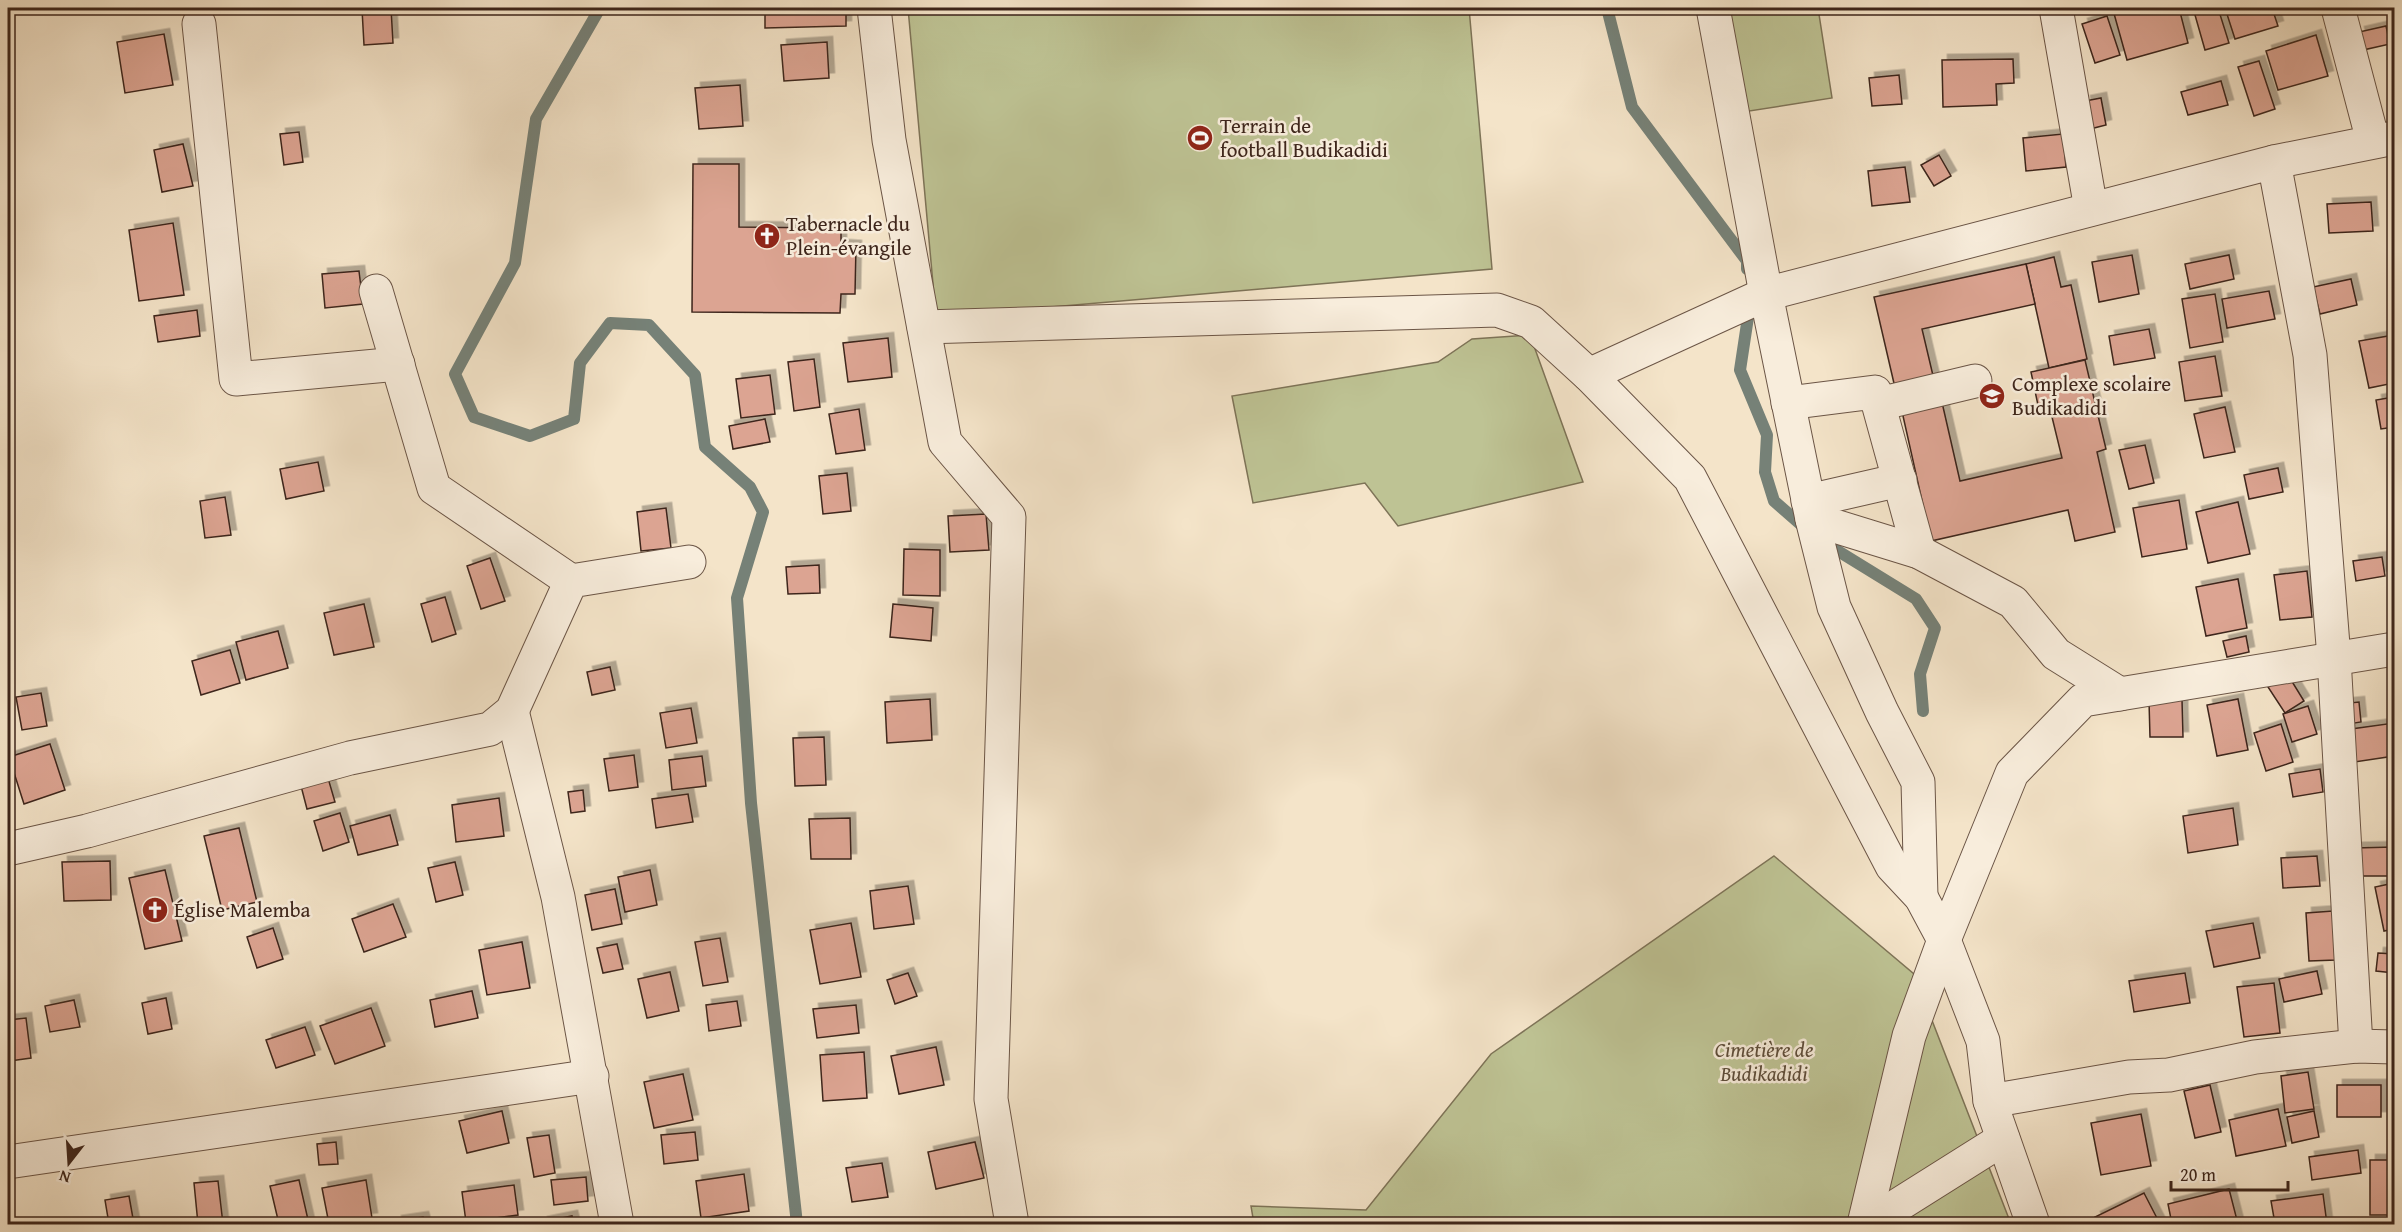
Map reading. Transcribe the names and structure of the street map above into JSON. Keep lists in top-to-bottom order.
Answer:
{
  "parks": ["Cimetière de Budikadidi"],
  "places": {
    "sports": ["Terrain de football Budikadidi"],
    "church": ["Tabernacle du Plein-évangile", "Église Malemba"],
    "school or university": ["Complexe scolaire Budikadidi"]
  },
  "scale_bar": "20 m",
  "north": "bottom"
}
